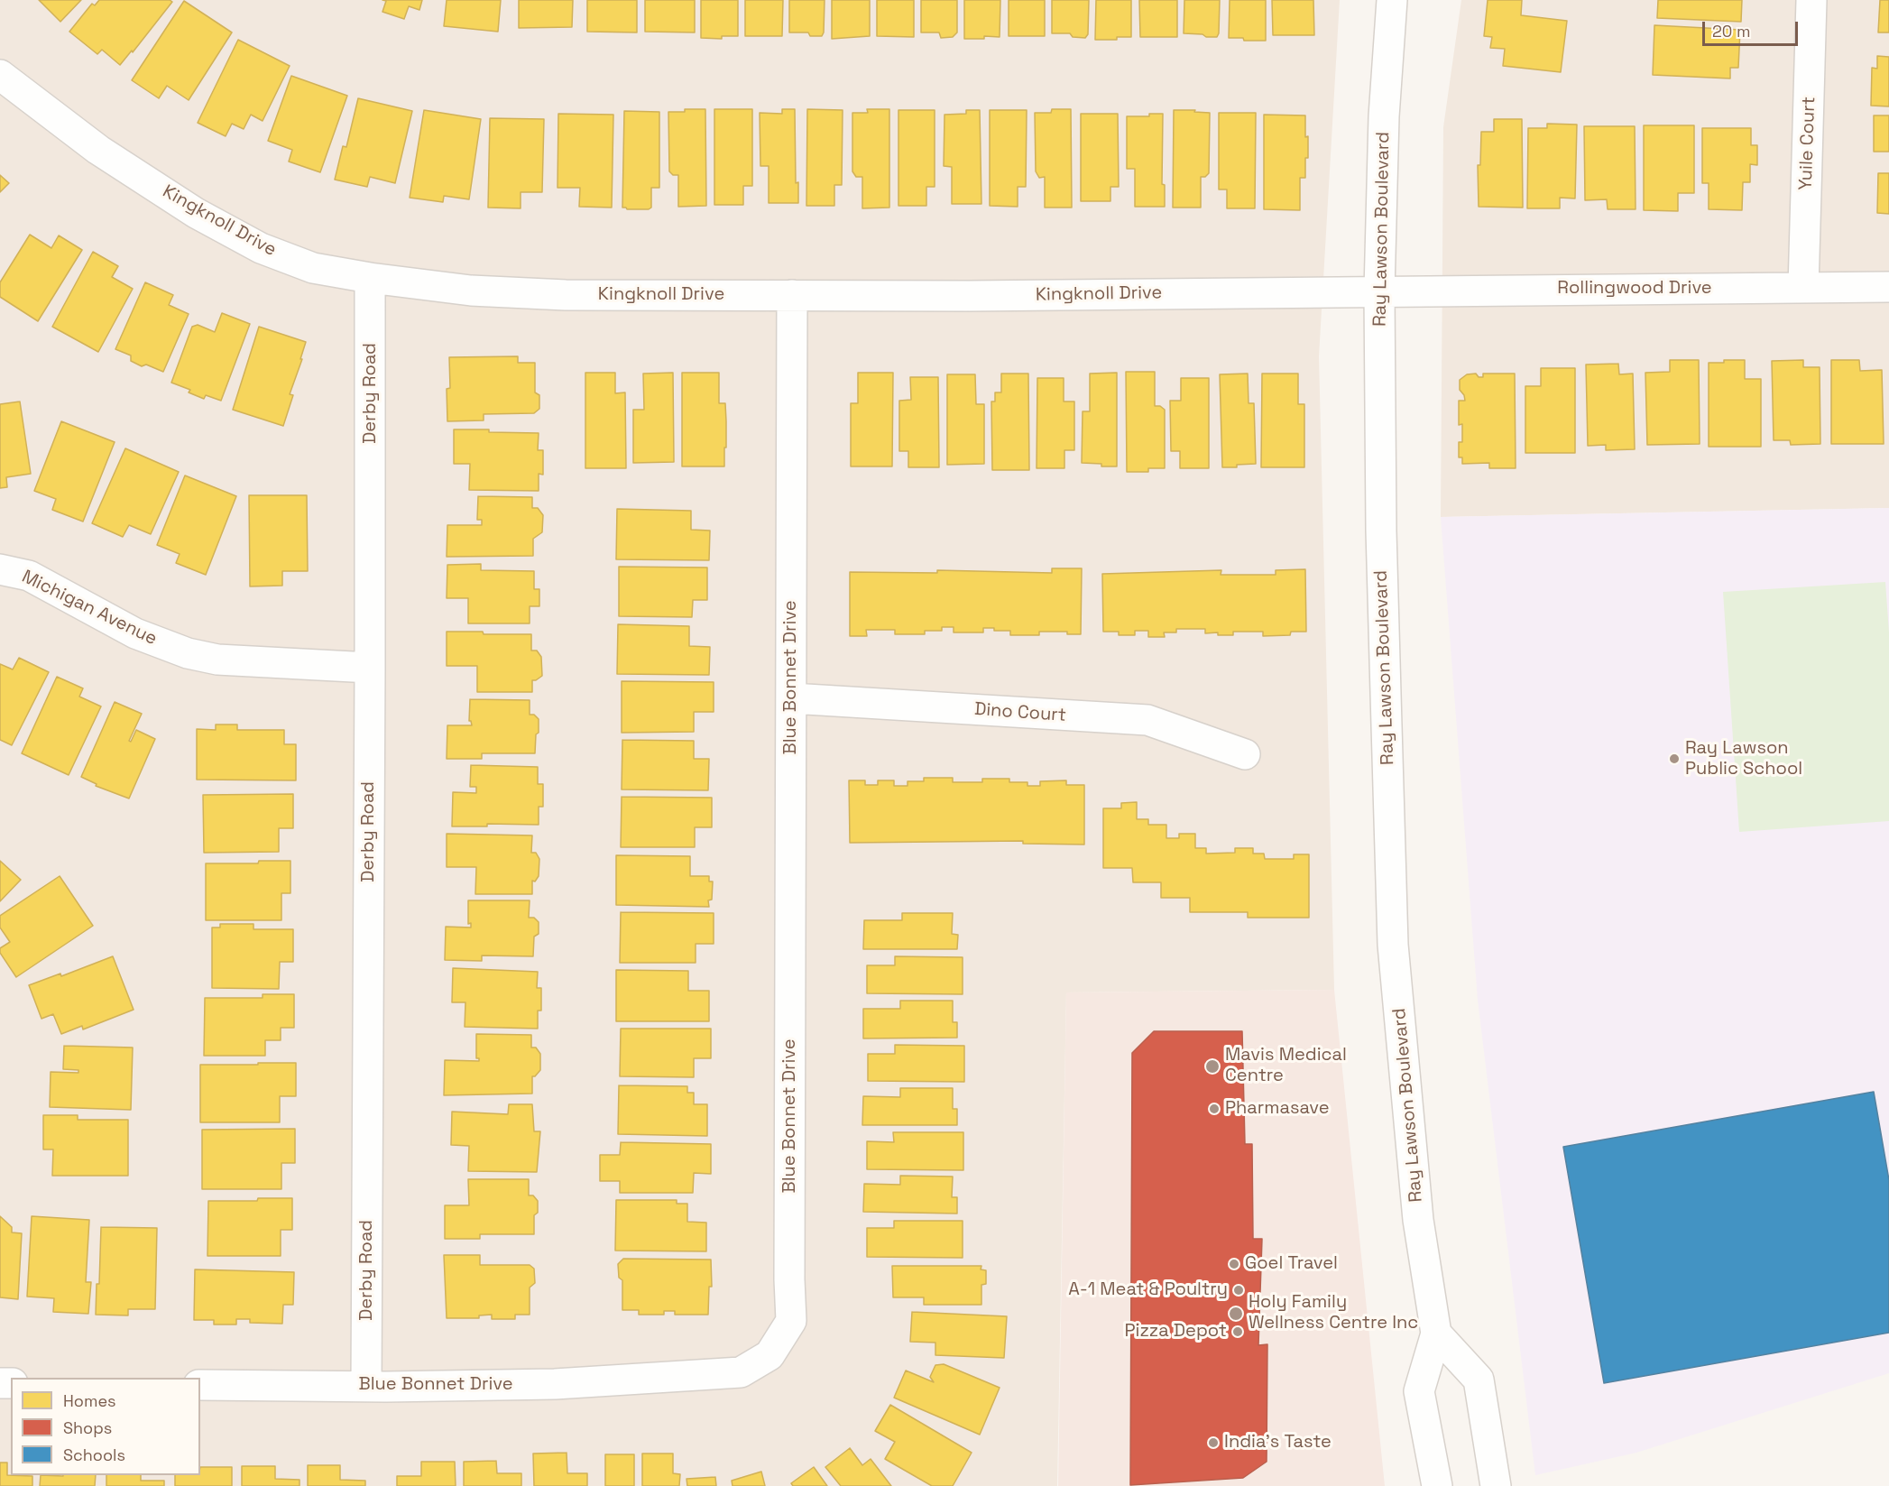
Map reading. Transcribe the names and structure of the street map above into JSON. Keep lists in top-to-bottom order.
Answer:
{
  "streets": {
    "street": [
      "Yuile Court",
      "Kingknoll Drive",
      "Ray Lawson Boulevard",
      "Rollingwood Drive",
      "Derby Road",
      "Michigan Avenue",
      "Blue Bonnet Drive",
      "Dino Court"
    ]
  },
  "crossings": [
    ["Yuile Court", "Rollingwood Drive"],
    ["Kingknoll Drive", "Ray Lawson Boulevard"],
    ["Kingknoll Drive", "Rollingwood Drive"],
    ["Kingknoll Drive", "Derby Road"],
    ["Kingknoll Drive", "Blue Bonnet Drive"],
    ["Ray Lawson Boulevard", "Rollingwood Drive"],
    ["Derby Road", "Michigan Avenue"],
    ["Derby Road", "Blue Bonnet Drive"],
    ["Blue Bonnet Drive", "Dino Court"]
  ],
  "places": [
    "Ray Lawson Public School",
    "Mavis Medical Centre",
    "Pharmasave",
    "Goel Travel",
    "A-1 Meat & Poultry",
    "Holy Family Wellness Centre Inc",
    "Pizza Depot",
    "India's Taste"
  ],
  "legend": ["Homes", "Shops", "Schools"],
  "scale_bar": "20 m"
}
